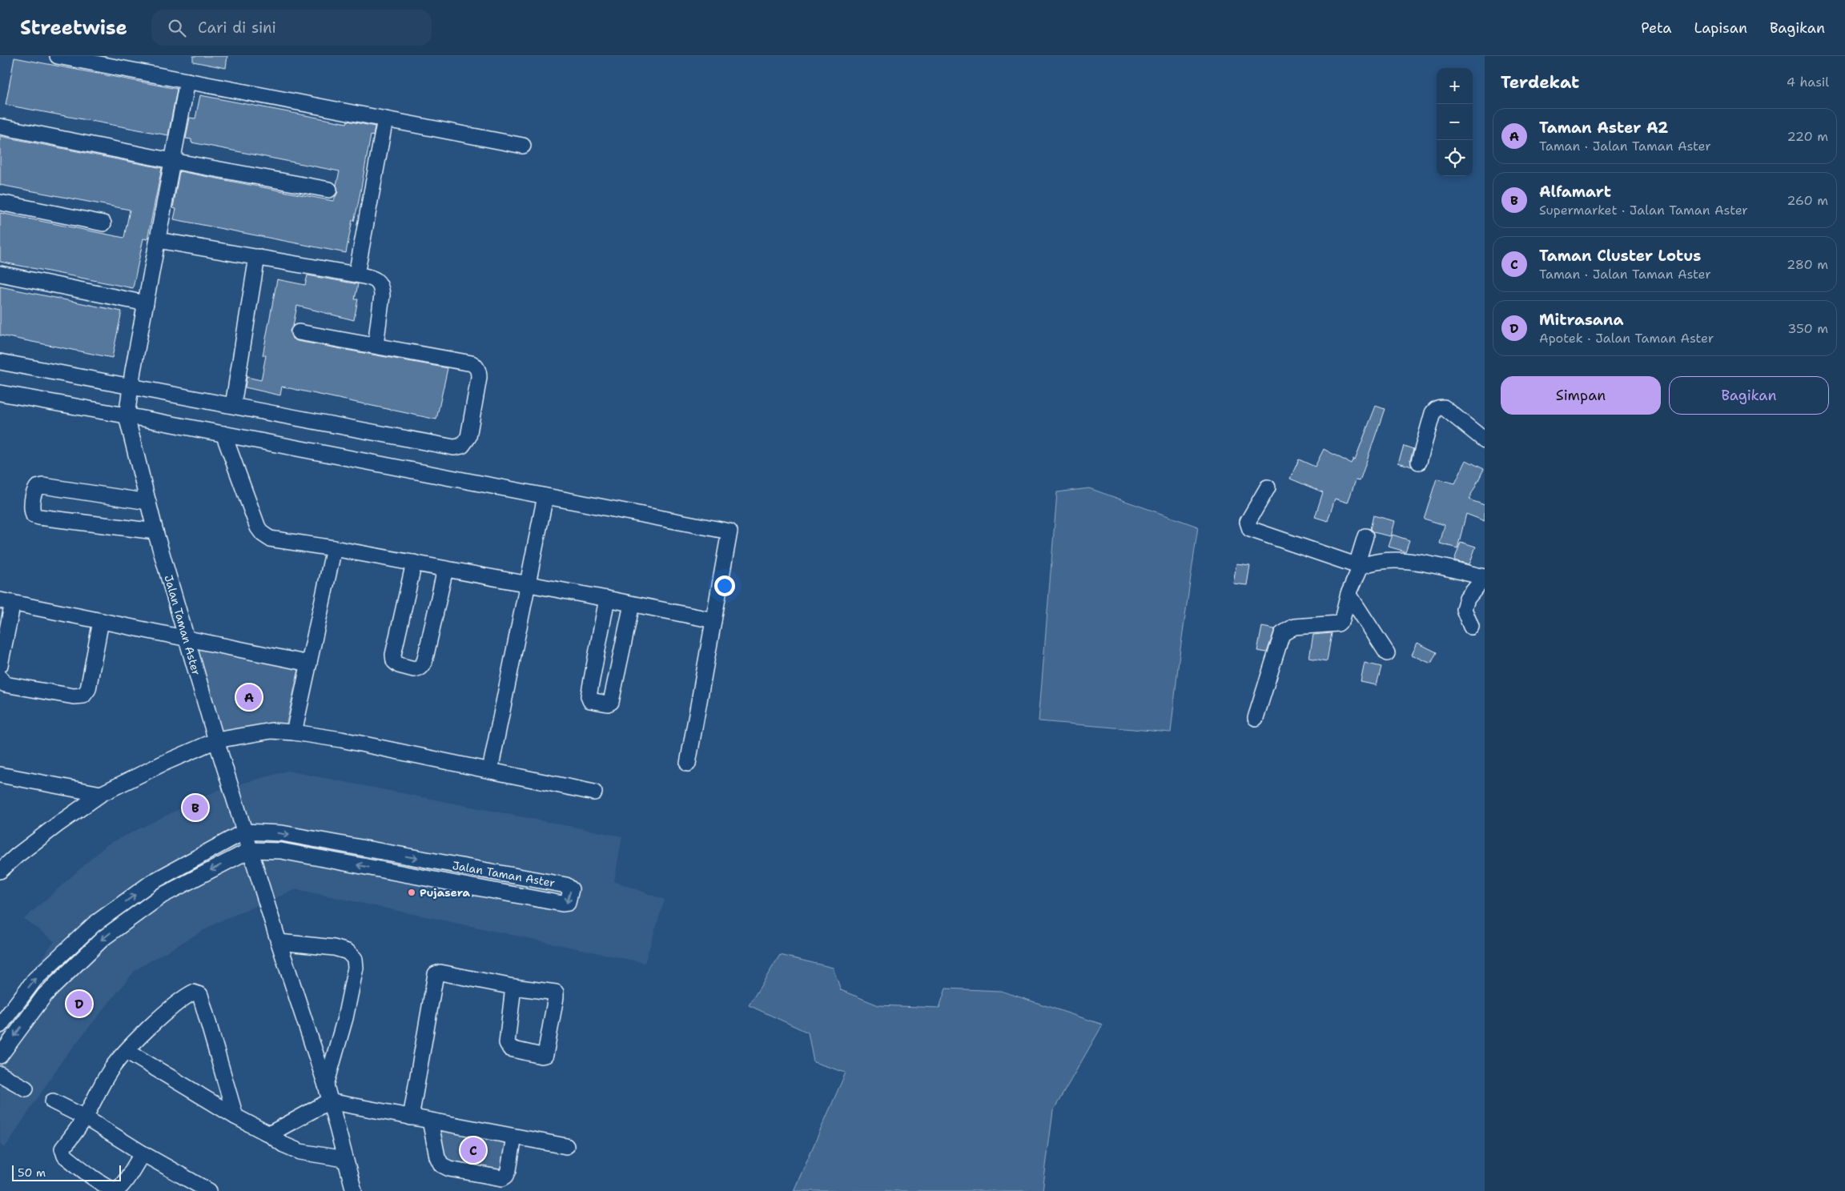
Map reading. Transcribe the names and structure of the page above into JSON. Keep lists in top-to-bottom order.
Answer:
{
  "streets": {
    "street": ["Jalan Taman Aster"]
  },
  "places": ["Pujasera"],
  "scale_bar": "50 m",
  "page": {
    "header": "Streetwise",
    "search": "Cari di sini",
    "nav": ["Peta", "Lapisan", "Bagikan"],
    "heading": ["Terdekat", "4 hasil"],
    "map_buttons": ["+", "−"],
    "list": [
      {
        "mark": "A",
        "name": "Taman Aster A2",
        "note": "Taman · Jalan Taman Aster",
        "value": "220 m"
      },
      {
        "mark": "B",
        "name": "Alfamart",
        "note": "Supermarket · Jalan Taman Aster",
        "value": "260 m"
      },
      {
        "mark": "C",
        "name": "Taman Cluster Lotus",
        "note": "Taman · Jalan Taman Aster",
        "value": "280 m"
      },
      {
        "mark": "D",
        "name": "Mitrasana",
        "note": "Apotek · Jalan Taman Aster",
        "value": "350 m"
      }
    ],
    "buttons": ["Simpan", "Bagikan"],
    "pins": [
      "A",
      "B",
      "D",
      "C"
    ],
    "scale": "50 m"
  }
}
